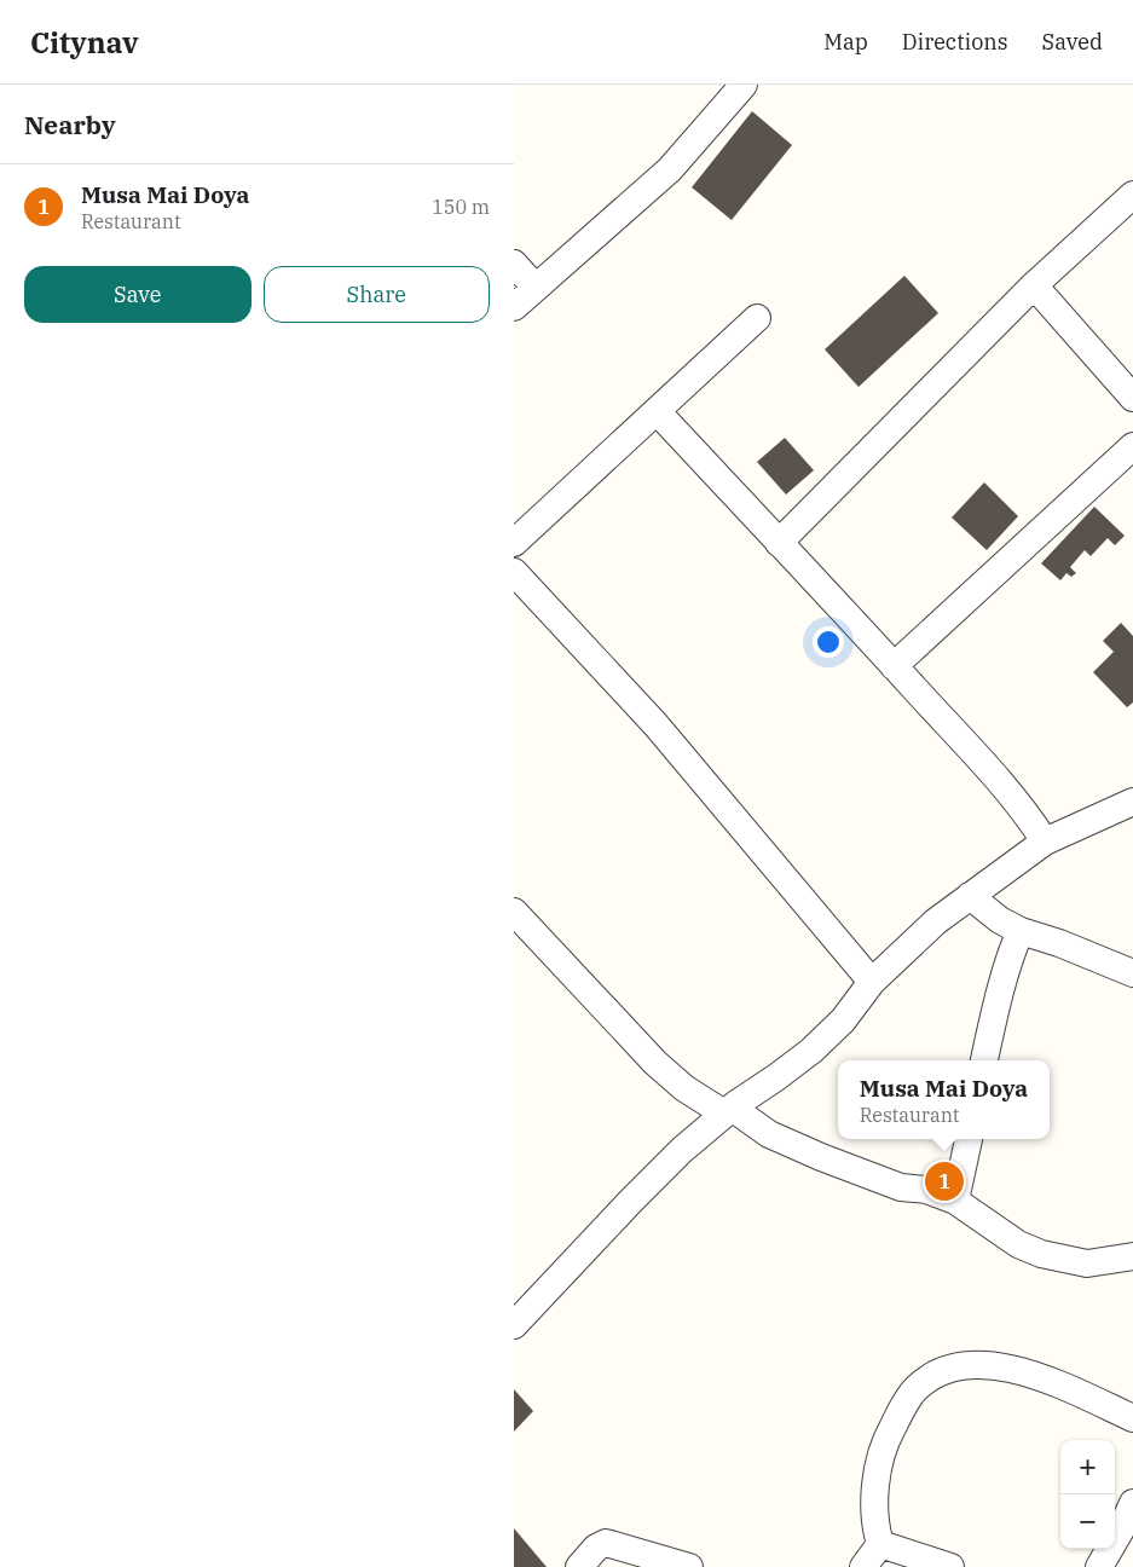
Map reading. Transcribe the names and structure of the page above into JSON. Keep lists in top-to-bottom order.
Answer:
{
  "page": {
    "header": "Citynav",
    "nav": ["Map", "Directions", "Saved"],
    "heading": "Nearby",
    "list": [
      {
        "mark": "1",
        "name": "Musa Mai Doya",
        "note": "Restaurant",
        "value": "150 m"
      }
    ],
    "buttons": ["Save", "Share"],
    "popup": ["Musa Mai Doya", "Restaurant"],
    "pins": "1",
    "map_buttons": ["+", "−"]
  }
}
